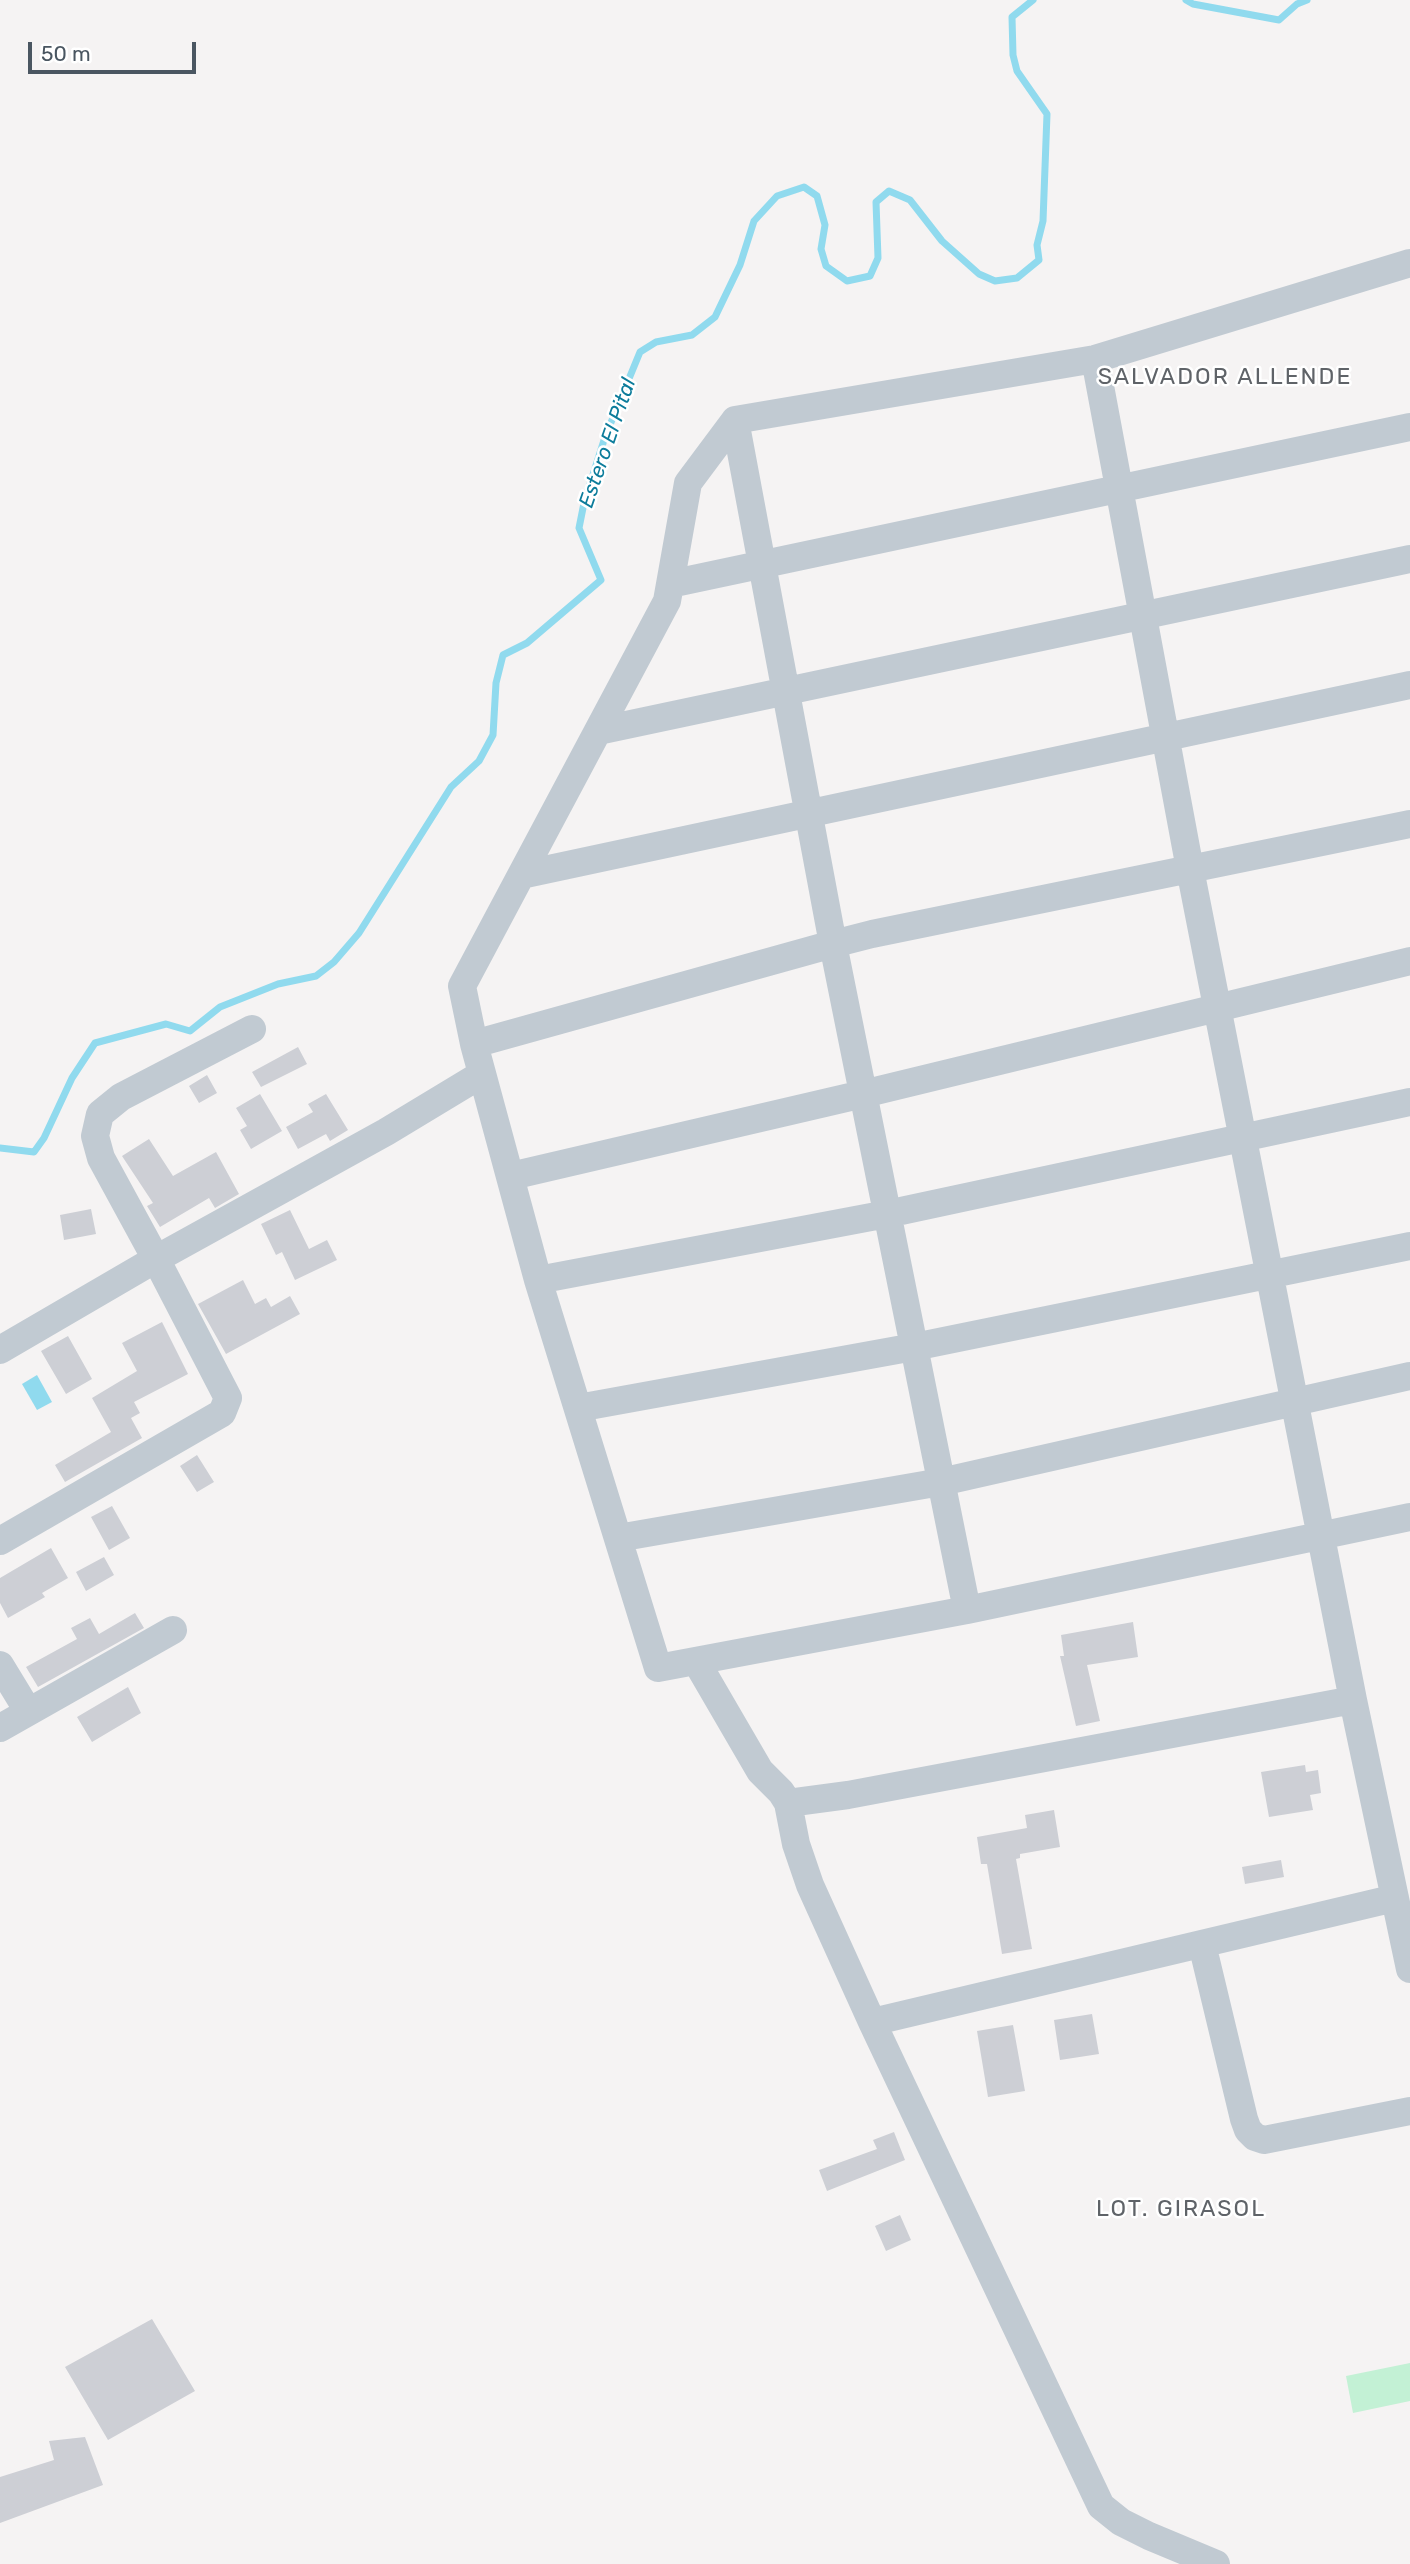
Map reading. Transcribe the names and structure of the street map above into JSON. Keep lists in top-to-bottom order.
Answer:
{
  "districts": ["SALVADOR ALLENDE", "LOT. GIRASOL"],
  "water": ["Estero El Pital"],
  "scale_bar": "50 m"
}
